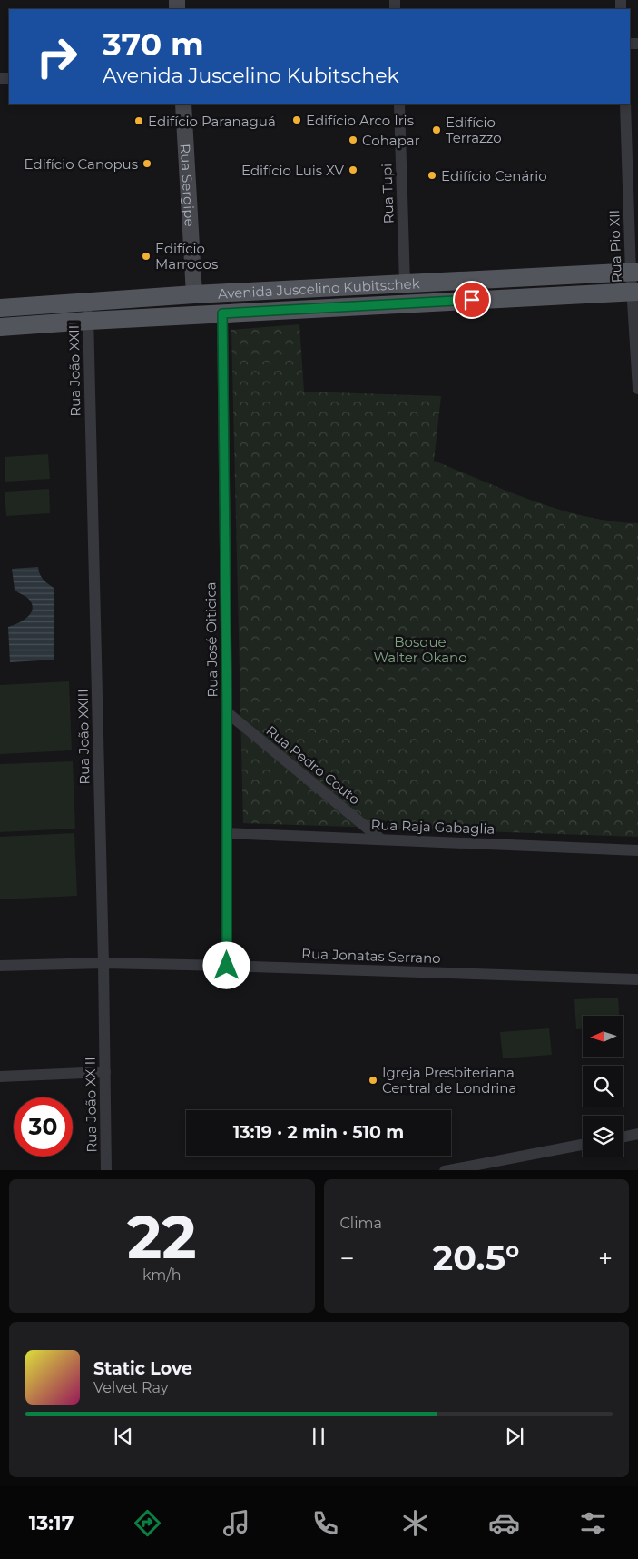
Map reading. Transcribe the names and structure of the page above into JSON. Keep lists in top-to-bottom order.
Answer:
{
  "streets": {
    "main road": ["Rua Sergipe", "Avenida Juscelino Kubitschek"],
    "street": [
      "Rua Tupi",
      "Rua Pio XII",
      "Rua João XXIII",
      "Rua José Oiticica",
      "Rua Pedro Couto",
      "Rua Raja Gabaglia",
      "Rua Jonatas Serrano"
    ]
  },
  "crossings": [
    ["Rua Sergipe", "Avenida Juscelino Kubitschek"],
    ["Rua Tupi", "Avenida Juscelino Kubitschek"],
    ["Rua Pio XII", "Avenida Juscelino Kubitschek"],
    ["Avenida Juscelino Kubitschek", "Rua João XXIII"],
    ["Avenida Juscelino Kubitschek", "Rua José Oiticica"],
    ["Rua João XXIII", "Rua Jonatas Serrano"],
    ["Rua José Oiticica", "Rua Pedro Couto"],
    ["Rua José Oiticica", "Rua Raja Gabaglia"],
    ["Rua José Oiticica", "Rua Jonatas Serrano"],
    ["Rua Pedro Couto", "Rua Raja Gabaglia"]
  ],
  "parks": ["Bosque Walter Okano"],
  "places": [
    "Edifício Arco Iris",
    "Edifício Paranaguá",
    "Edifício Terrazzo",
    "Cohapar",
    "Edifício Canopus",
    "Edifício Luis XV",
    "Edifício Cenário",
    "Edifício Marrocos",
    "Igreja Presbiteriana Central de Londrina"
  ],
  "north": "left",
  "page": {
    "turn": ["370 m", "Avenida Juscelino Kubitschek"],
    "limit": "30",
    "trip": "13:19 · 2 min · 510 m",
    "tile": [
      ["22", "km/h"],
      "Clima"
    ],
    "heat": ["−", "20.5°", "+"],
    "song": ["Static Love", "Velvet Ray"],
    "tabs": "13:17"
  }
}
